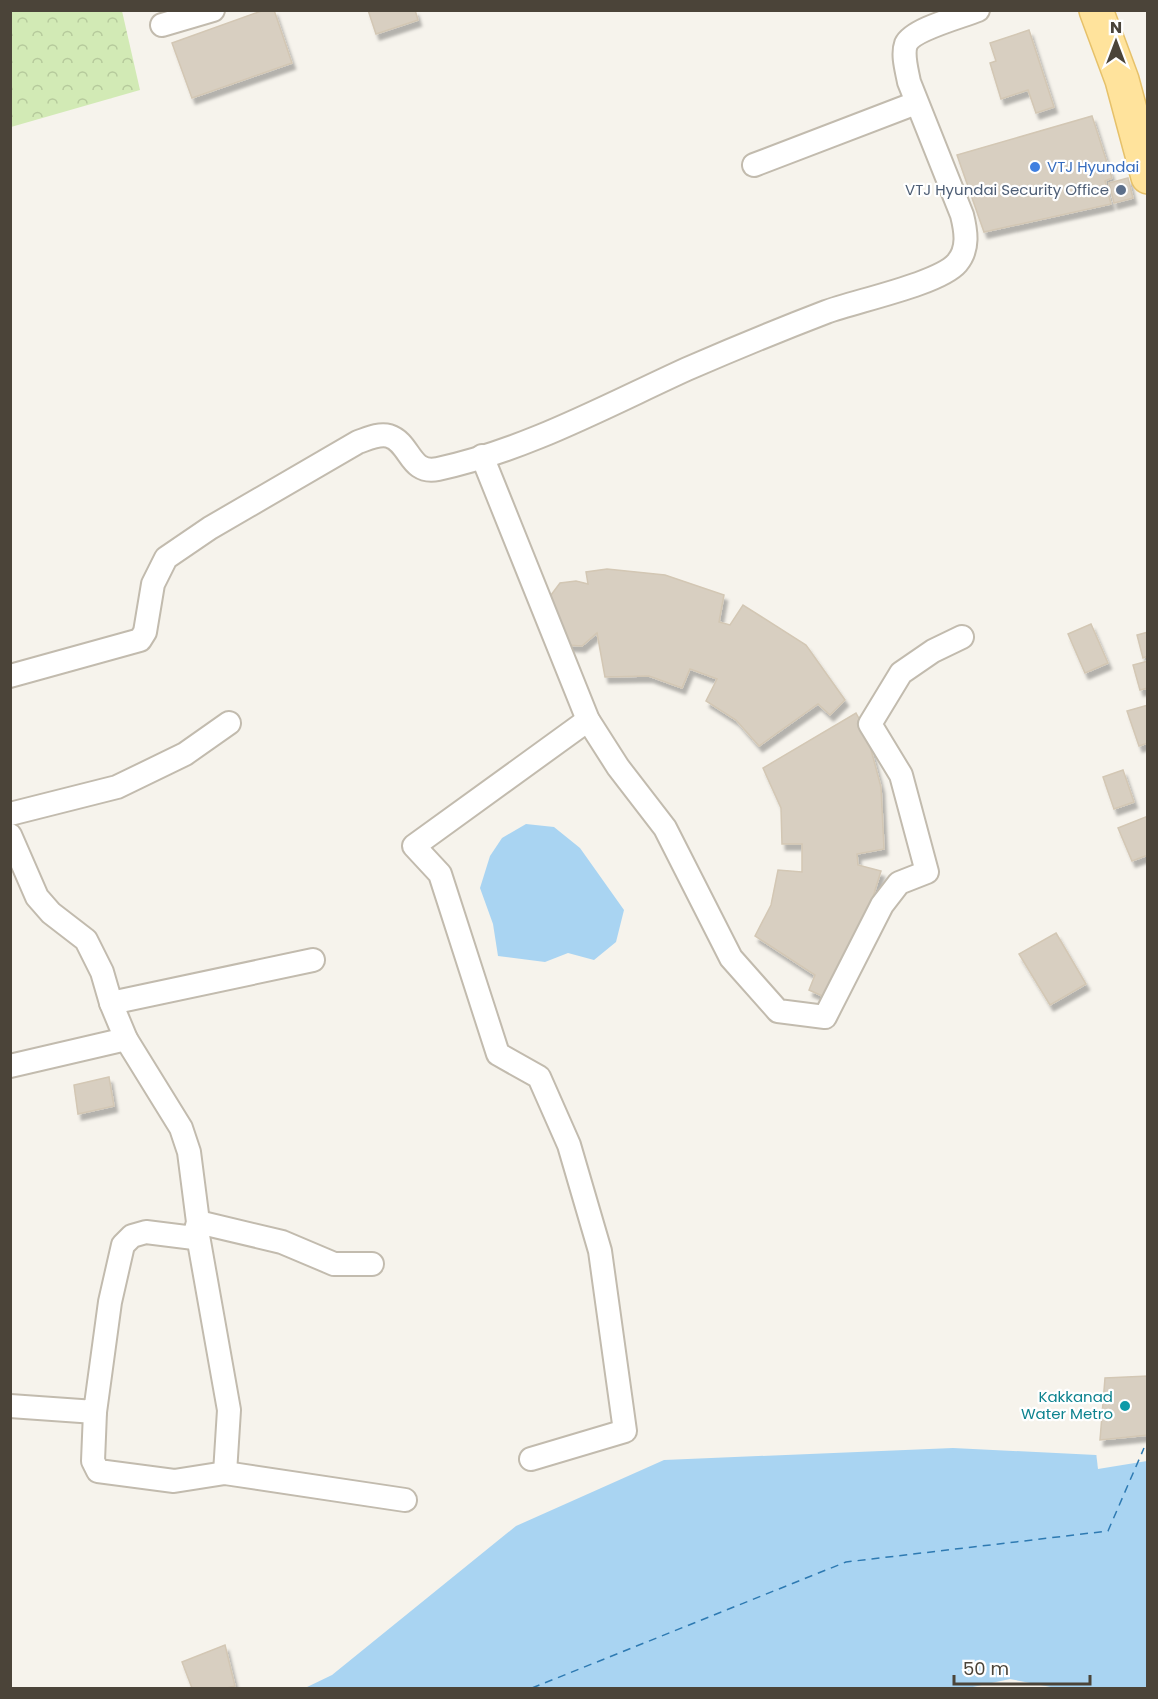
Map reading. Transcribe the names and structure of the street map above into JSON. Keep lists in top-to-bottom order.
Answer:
{
  "places": ["VTJ Hyundai", "VTJ Hyundai Security Office", "Kakkanad Water Metro"],
  "scale_bar": "50 m",
  "north": "top"
}
